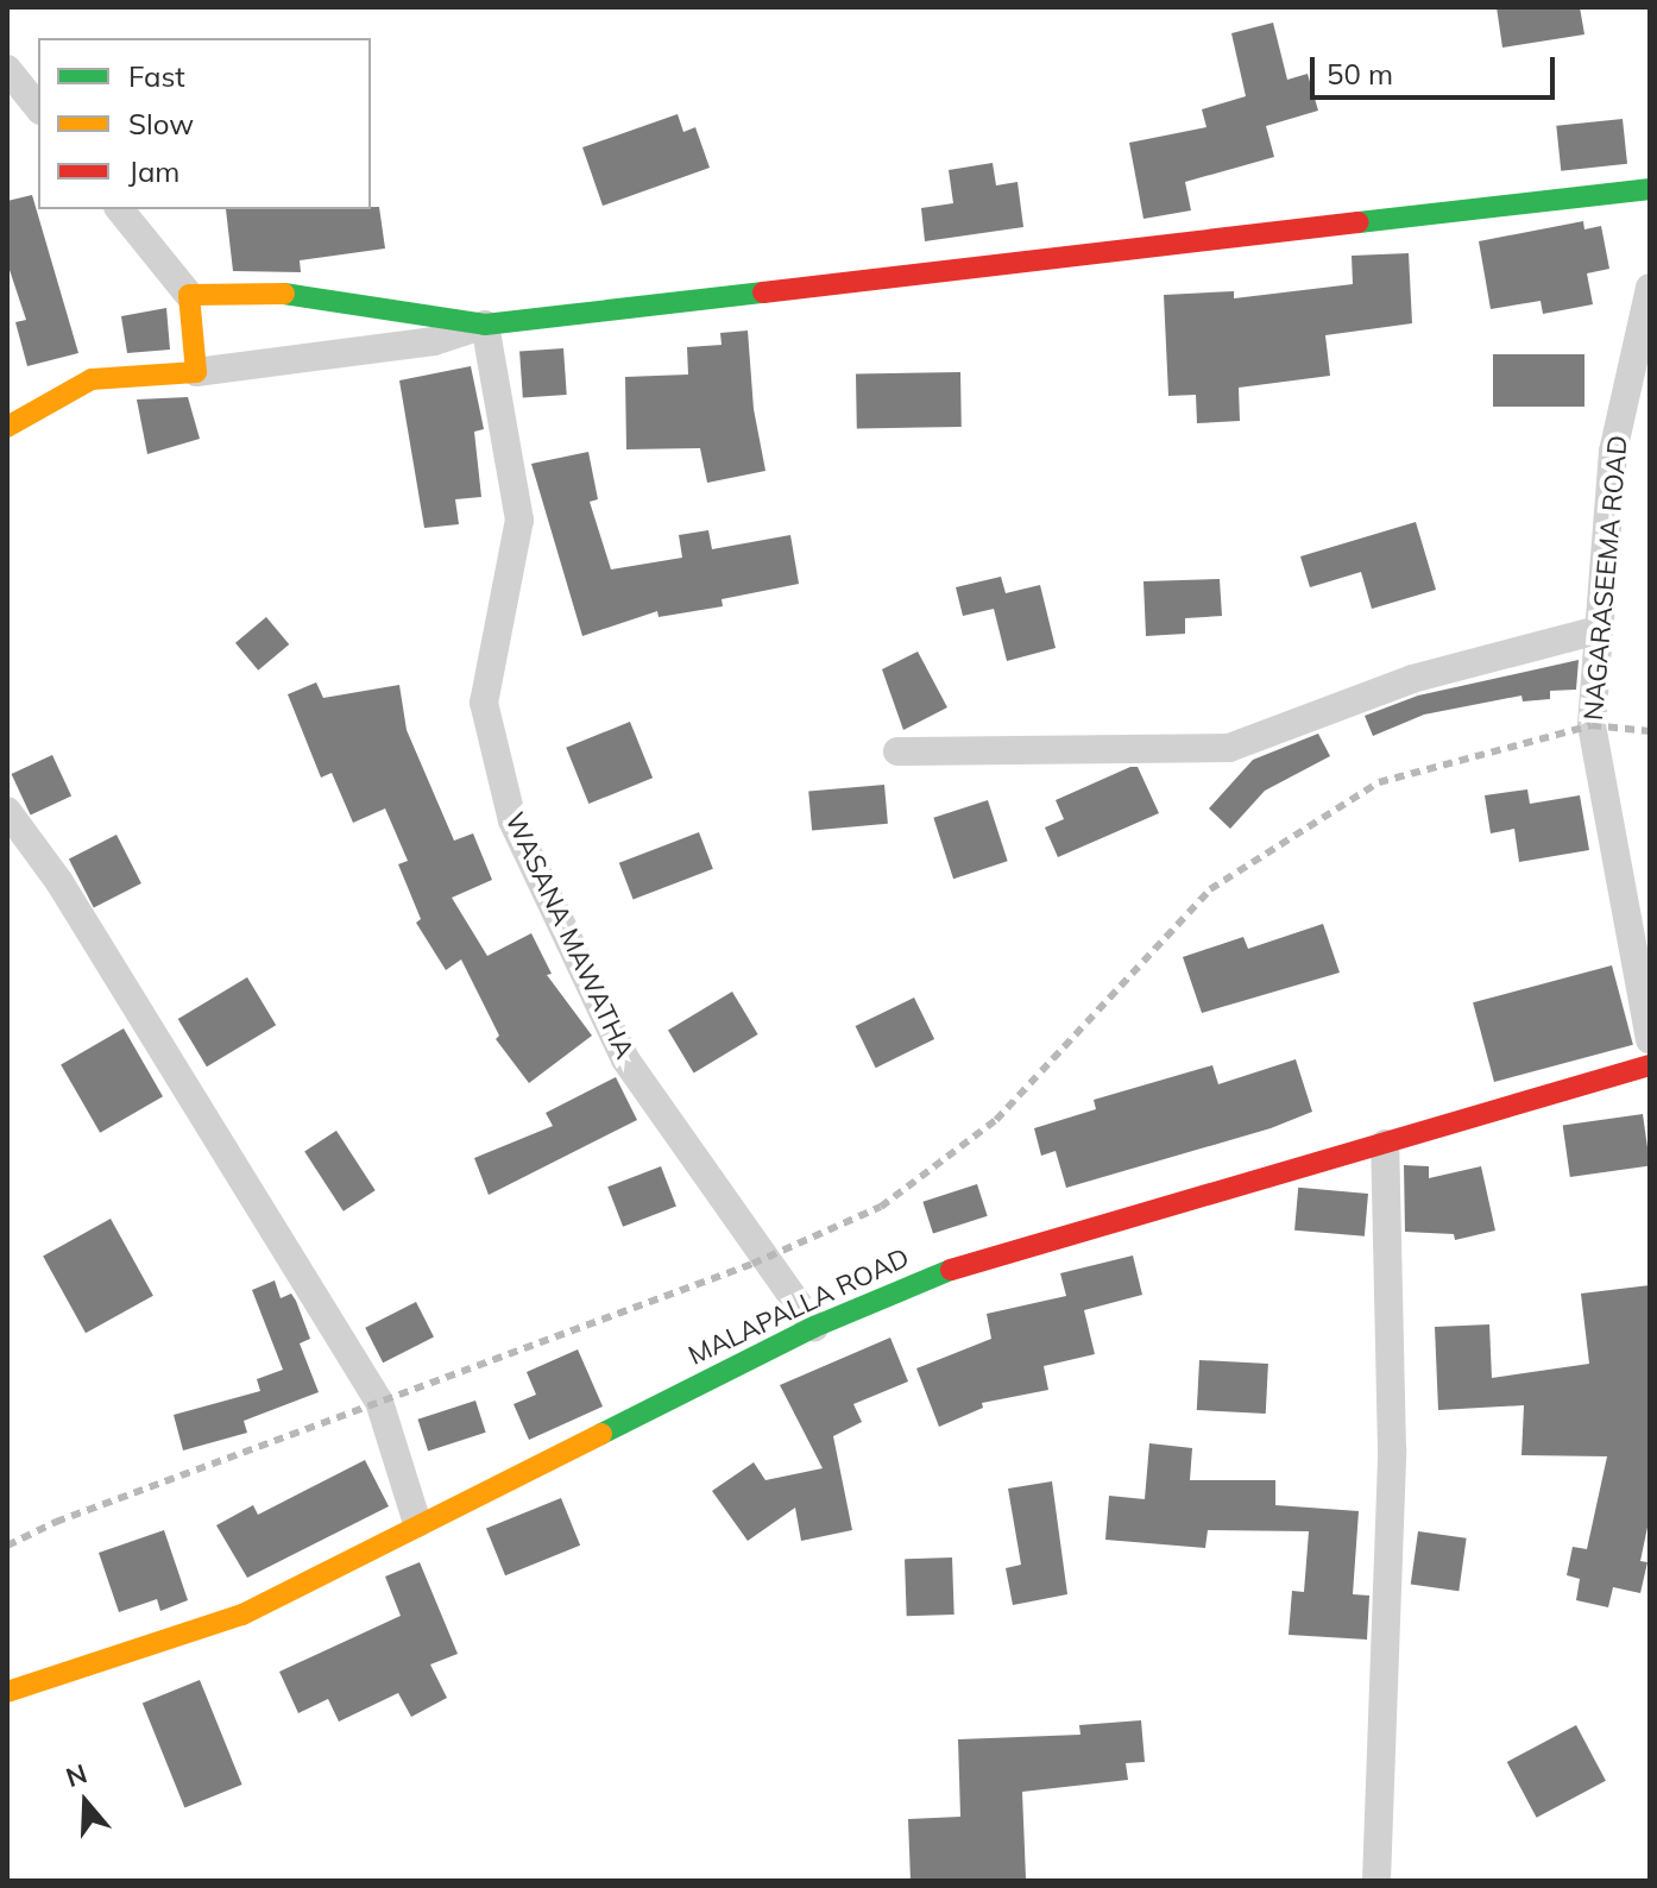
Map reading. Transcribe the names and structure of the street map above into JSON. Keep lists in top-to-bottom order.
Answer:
{
  "streets": {
    "street": ["NAGARASEEMA ROAD", "WASANA MAWATHA", "MALAPALLA ROAD"]
  },
  "crossings": [
    ["WASANA MAWATHA", "MALAPALLA ROAD"]
  ],
  "legend": ["Fast", "Slow", "Jam"],
  "scale_bar": "50 m",
  "north": "top"
}
